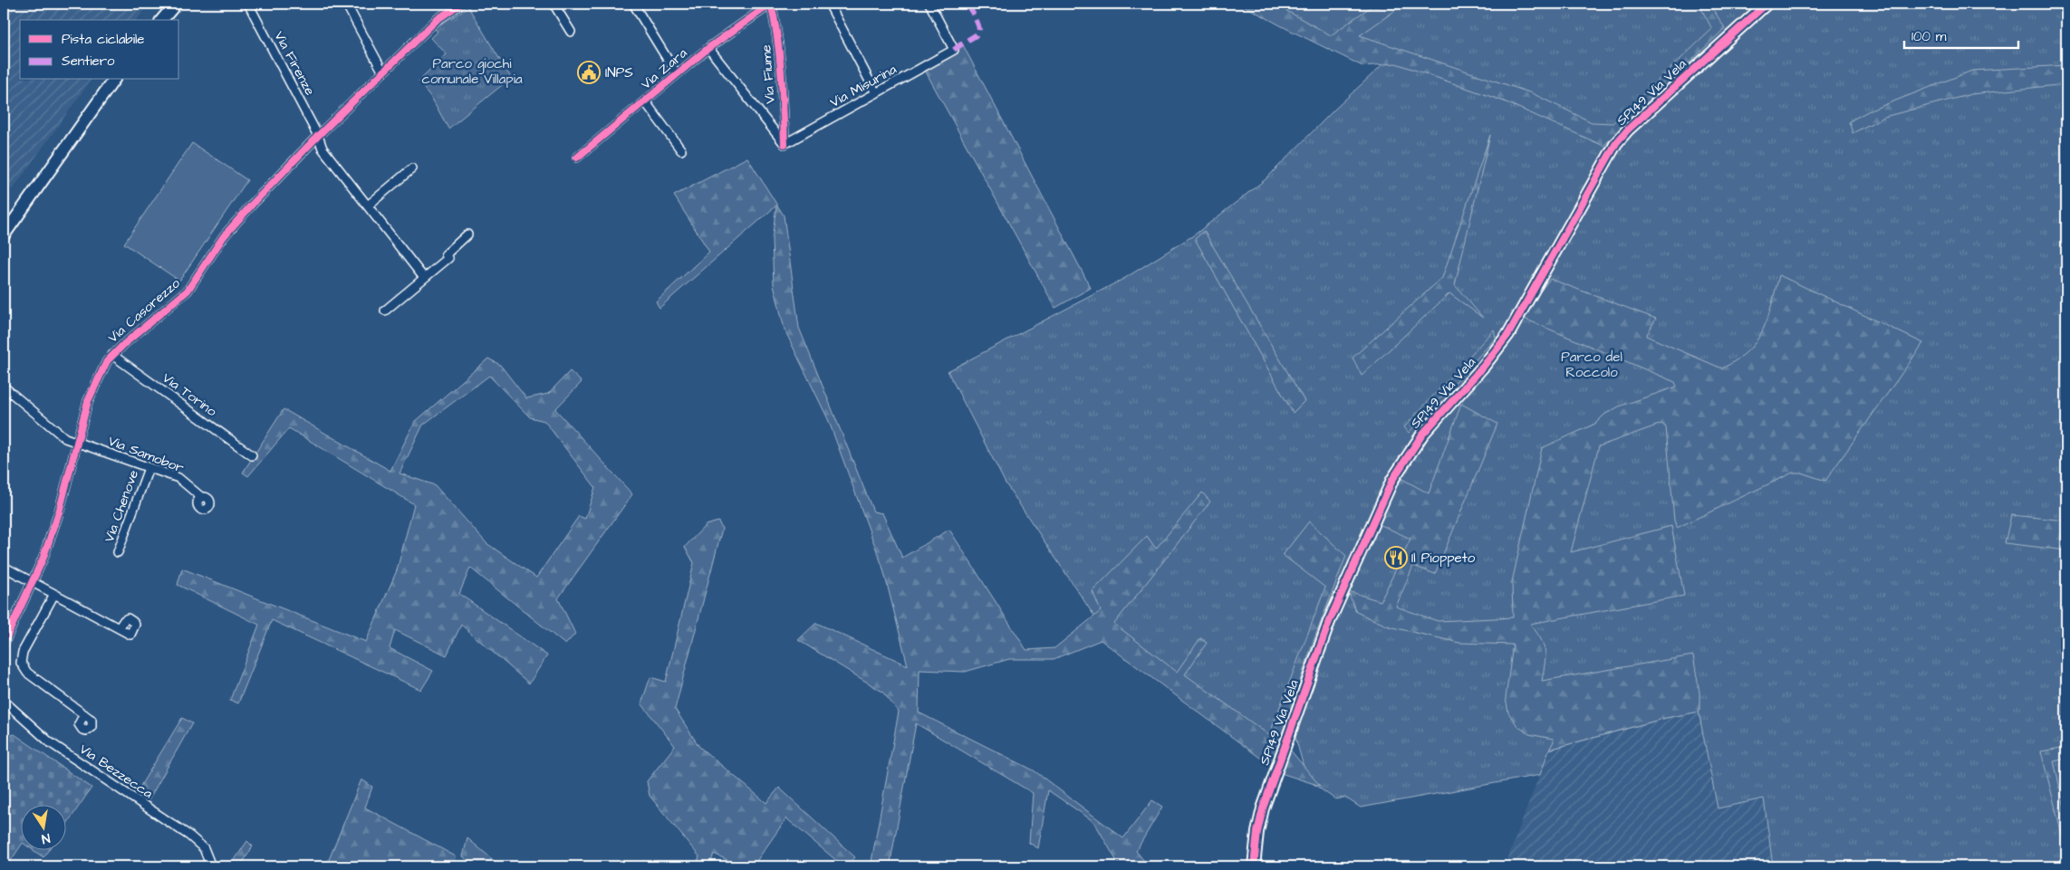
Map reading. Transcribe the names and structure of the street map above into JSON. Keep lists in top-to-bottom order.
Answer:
{
  "streets": {
    "street": [
      "Via Firenze",
      "Via Zara",
      "Via Fiume",
      "Via Misurina",
      "SP149 Via Vela",
      "Via Casorezzo",
      "Via Torino",
      "Via Samobor",
      "Via Chenove",
      "Via Bezzecca"
    ]
  },
  "crossings": [
    ["Via Firenze", "Via Casorezzo"],
    ["Via Zara", "Via Fiume"],
    ["Via Fiume", "Via Misurina"],
    ["Via Casorezzo", "Via Torino"],
    ["Via Casorezzo", "Via Samobor"],
    ["Via Samobor", "Via Chenove"]
  ],
  "parks": ["Parco giochi comunale Villapia", "Parco del Roccolo"],
  "places": {
    "public building": ["INPS"],
    "restaurant": ["Il Pioppeto"]
  },
  "legend": ["Pista ciclabile", "Sentiero"],
  "scale_bar": "100 m",
  "north": "bottom"
}
